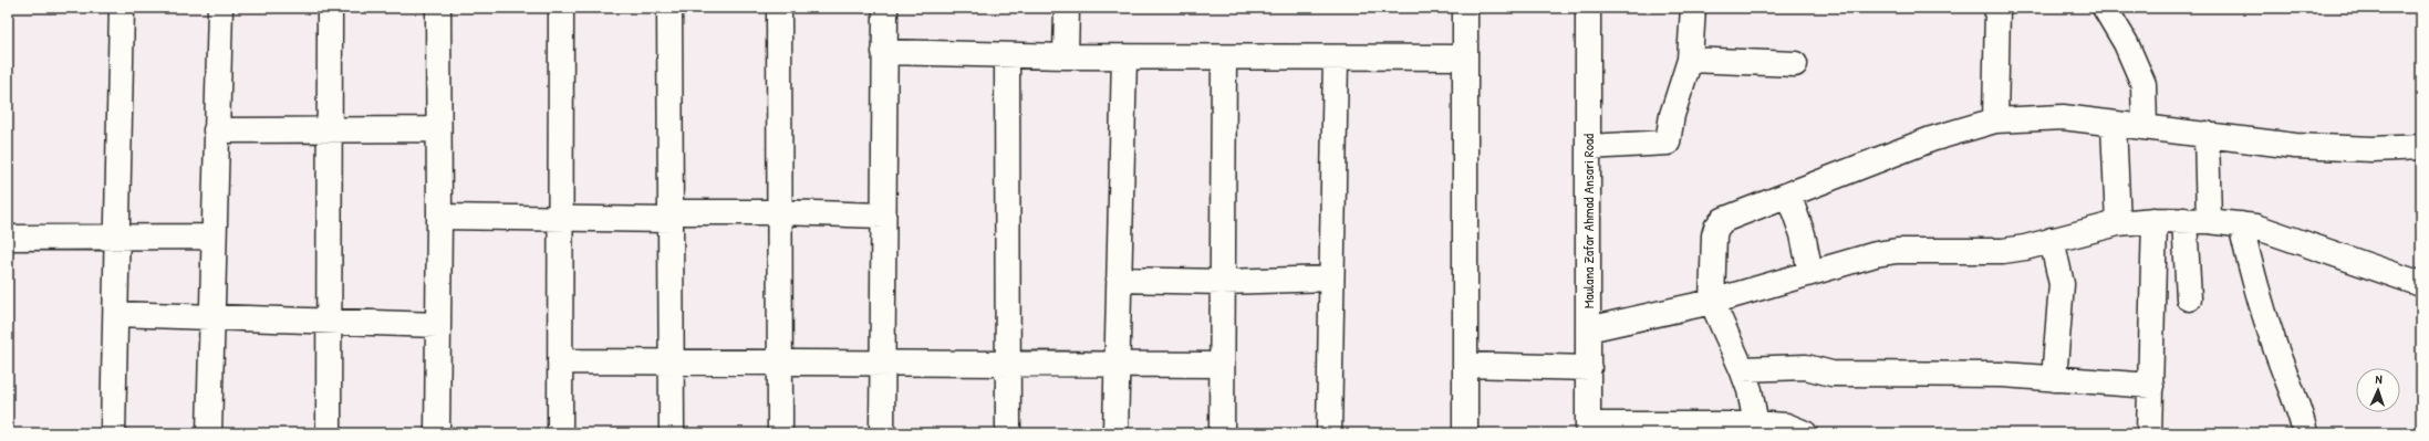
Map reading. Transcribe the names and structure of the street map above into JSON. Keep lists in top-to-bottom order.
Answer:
{
  "streets": {
    "street": ["Maulana Zafar Ahmad Ansari Road"]
  },
  "north": "top"
}
